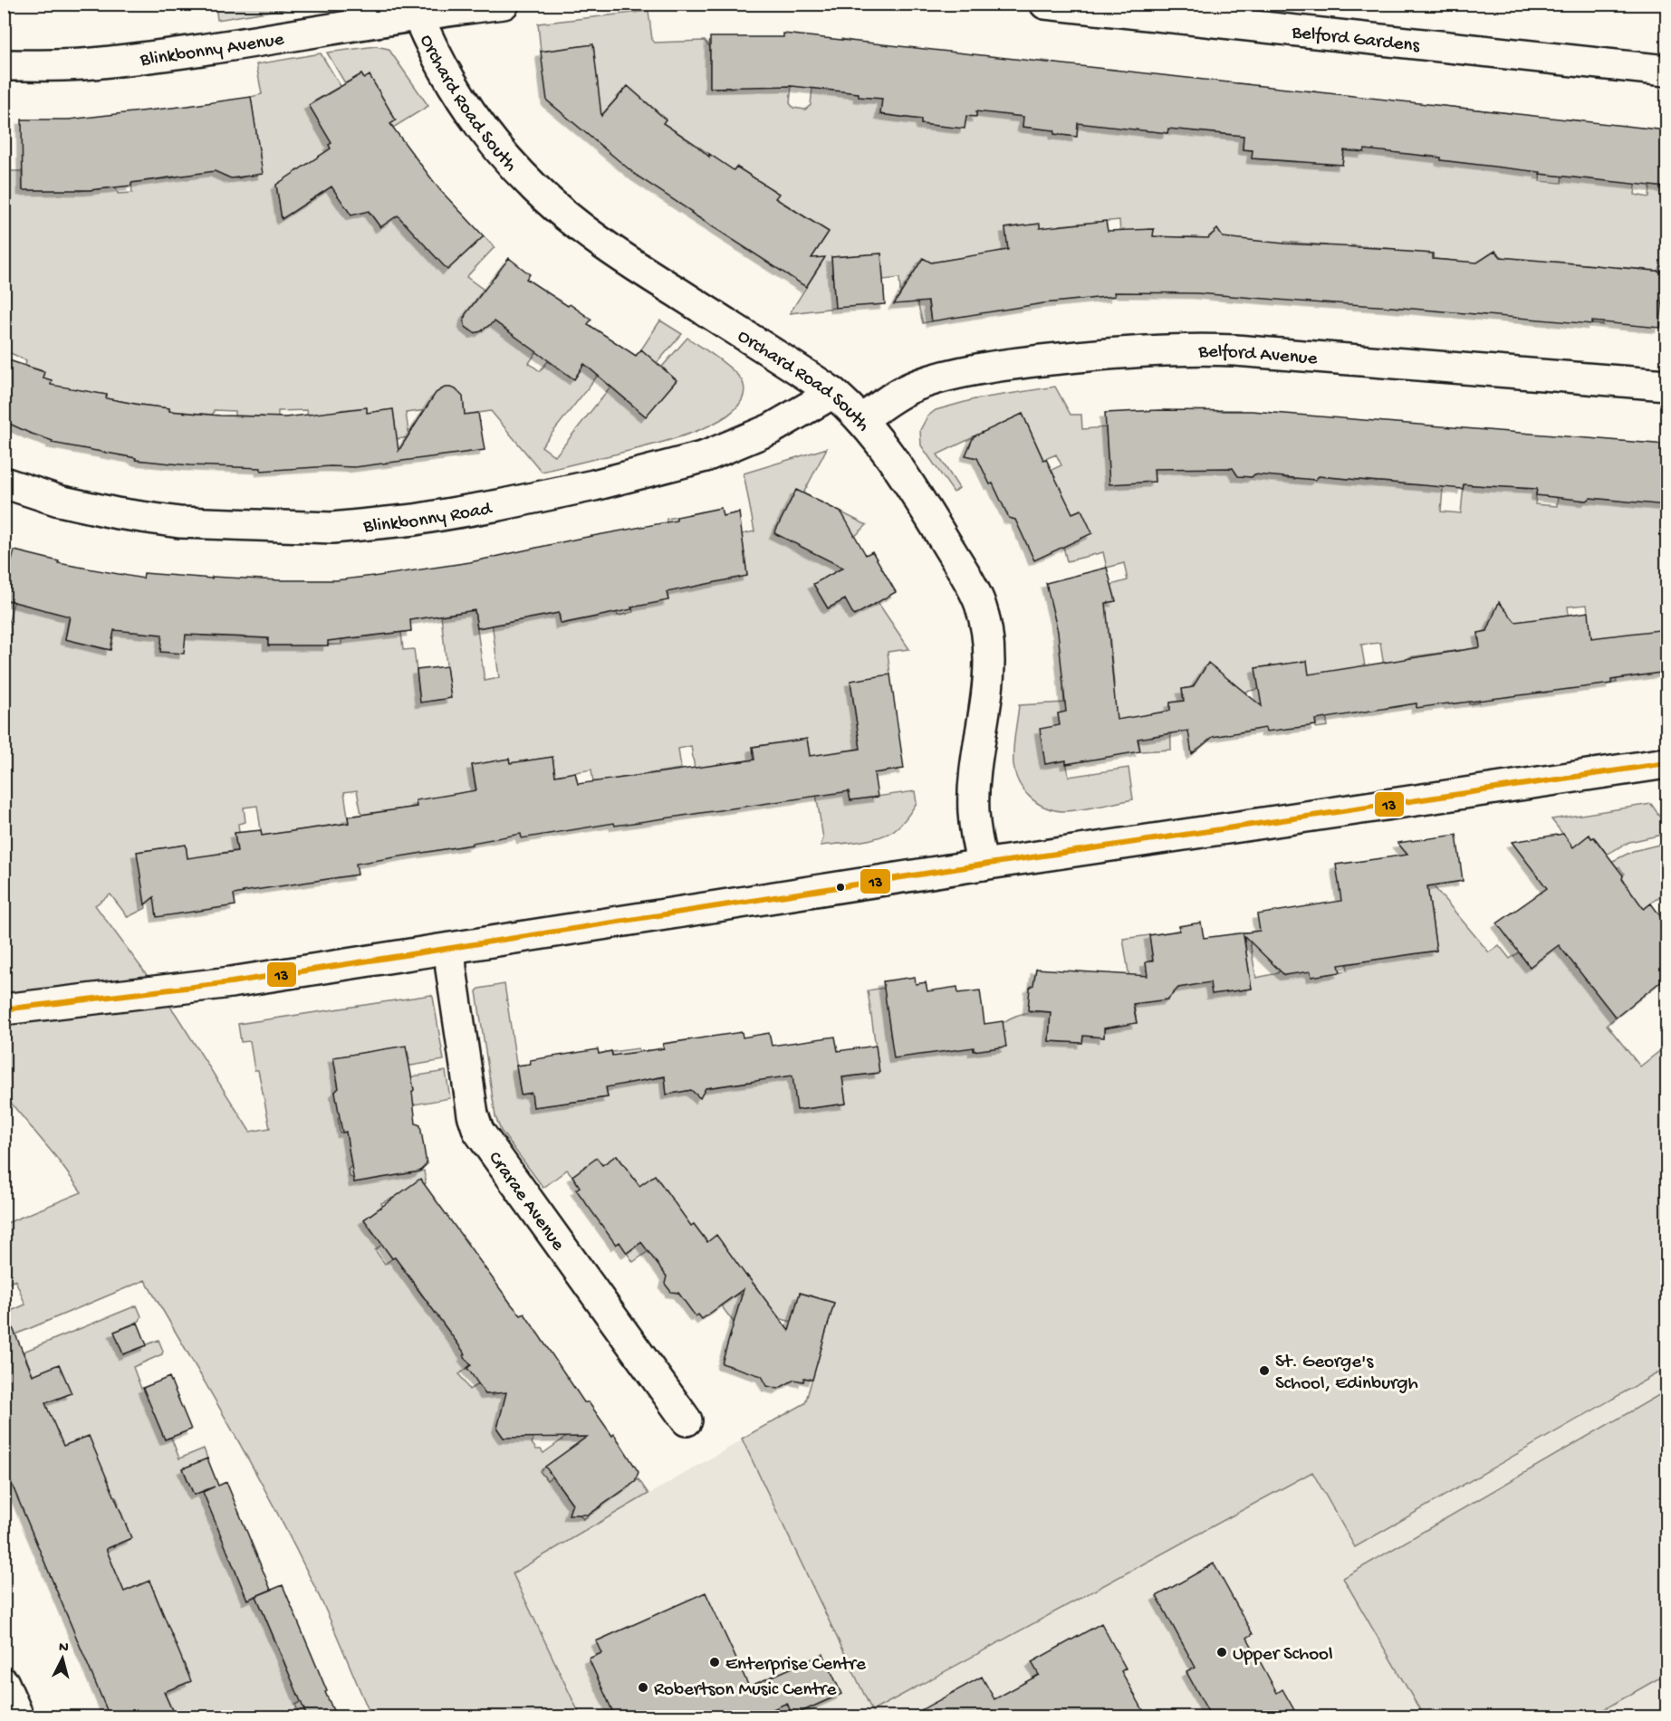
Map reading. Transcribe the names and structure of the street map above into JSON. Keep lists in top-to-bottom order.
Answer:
{
  "streets": {
    "street": [
      "Belford Gardens",
      "Blinkbonny Avenue",
      "Orchard Road South",
      "Belford Avenue",
      "Blinkbonny Road",
      "Crarae Avenue"
    ]
  },
  "crossings": [
    ["Blinkbonny Avenue", "Orchard Road South"],
    ["Orchard Road South", "Belford Avenue"],
    ["Orchard Road South", "Blinkbonny Road"]
  ],
  "places": [
    "St. George's School, Edinburgh",
    "Upper School",
    "Enterprise Centre",
    "Robertson Music Centre"
  ],
  "lines": ["transit line 13"],
  "north": "top"
}
